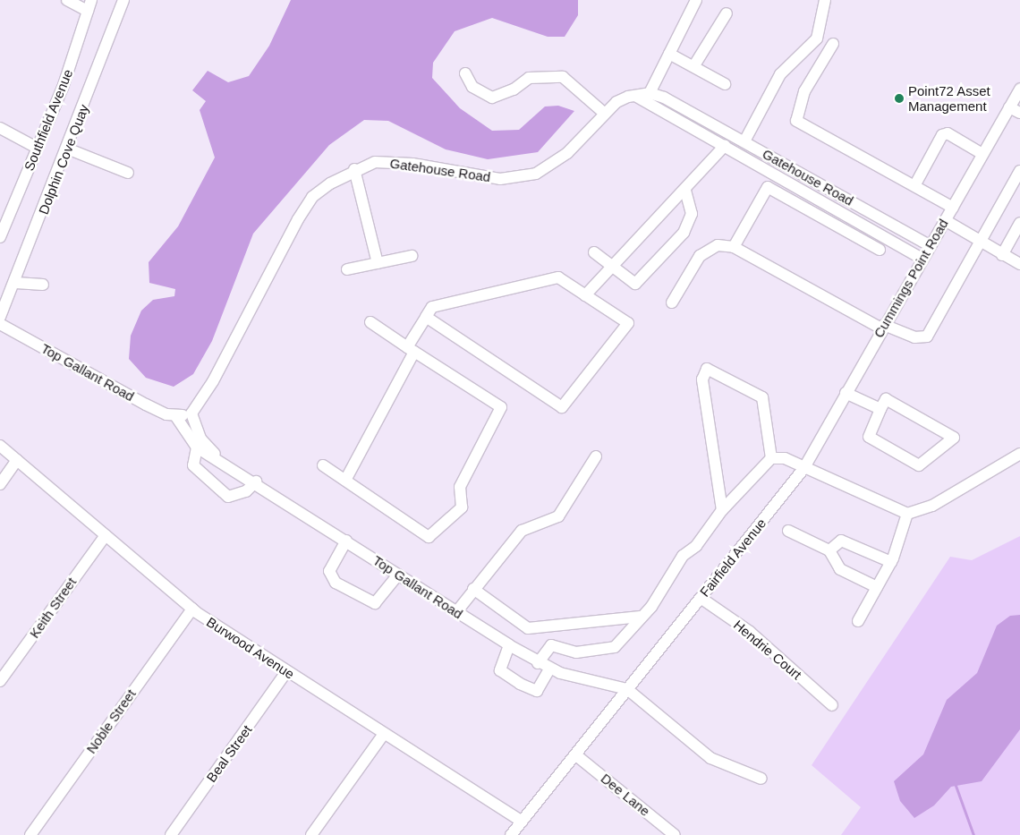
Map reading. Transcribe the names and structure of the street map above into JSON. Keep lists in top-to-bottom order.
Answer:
{
  "streets": {
    "street": [
      "Southfield Avenue",
      "Dolphin Cove Quay",
      "Gatehouse Road",
      "Cummings Point Road",
      "Top Gallant Road",
      "Fairfield Avenue",
      "Keith Street",
      "Burwood Avenue",
      "Hendrie Court",
      "Noble Street",
      "Beal Street",
      "Dee Lane"
    ]
  },
  "crossings": [
    ["Gatehouse Road", "Cummings Point Road"],
    ["Gatehouse Road", "Top Gallant Road"],
    ["Cummings Point Road", "Fairfield Avenue"],
    ["Top Gallant Road", "Fairfield Avenue"],
    ["Fairfield Avenue", "Burwood Avenue"],
    ["Fairfield Avenue", "Hendrie Court"],
    ["Fairfield Avenue", "Dee Lane"],
    ["Keith Street", "Burwood Avenue"],
    ["Burwood Avenue", "Noble Street"],
    ["Burwood Avenue", "Beal Street"]
  ],
  "places": ["Point72 Asset Management"]
}
